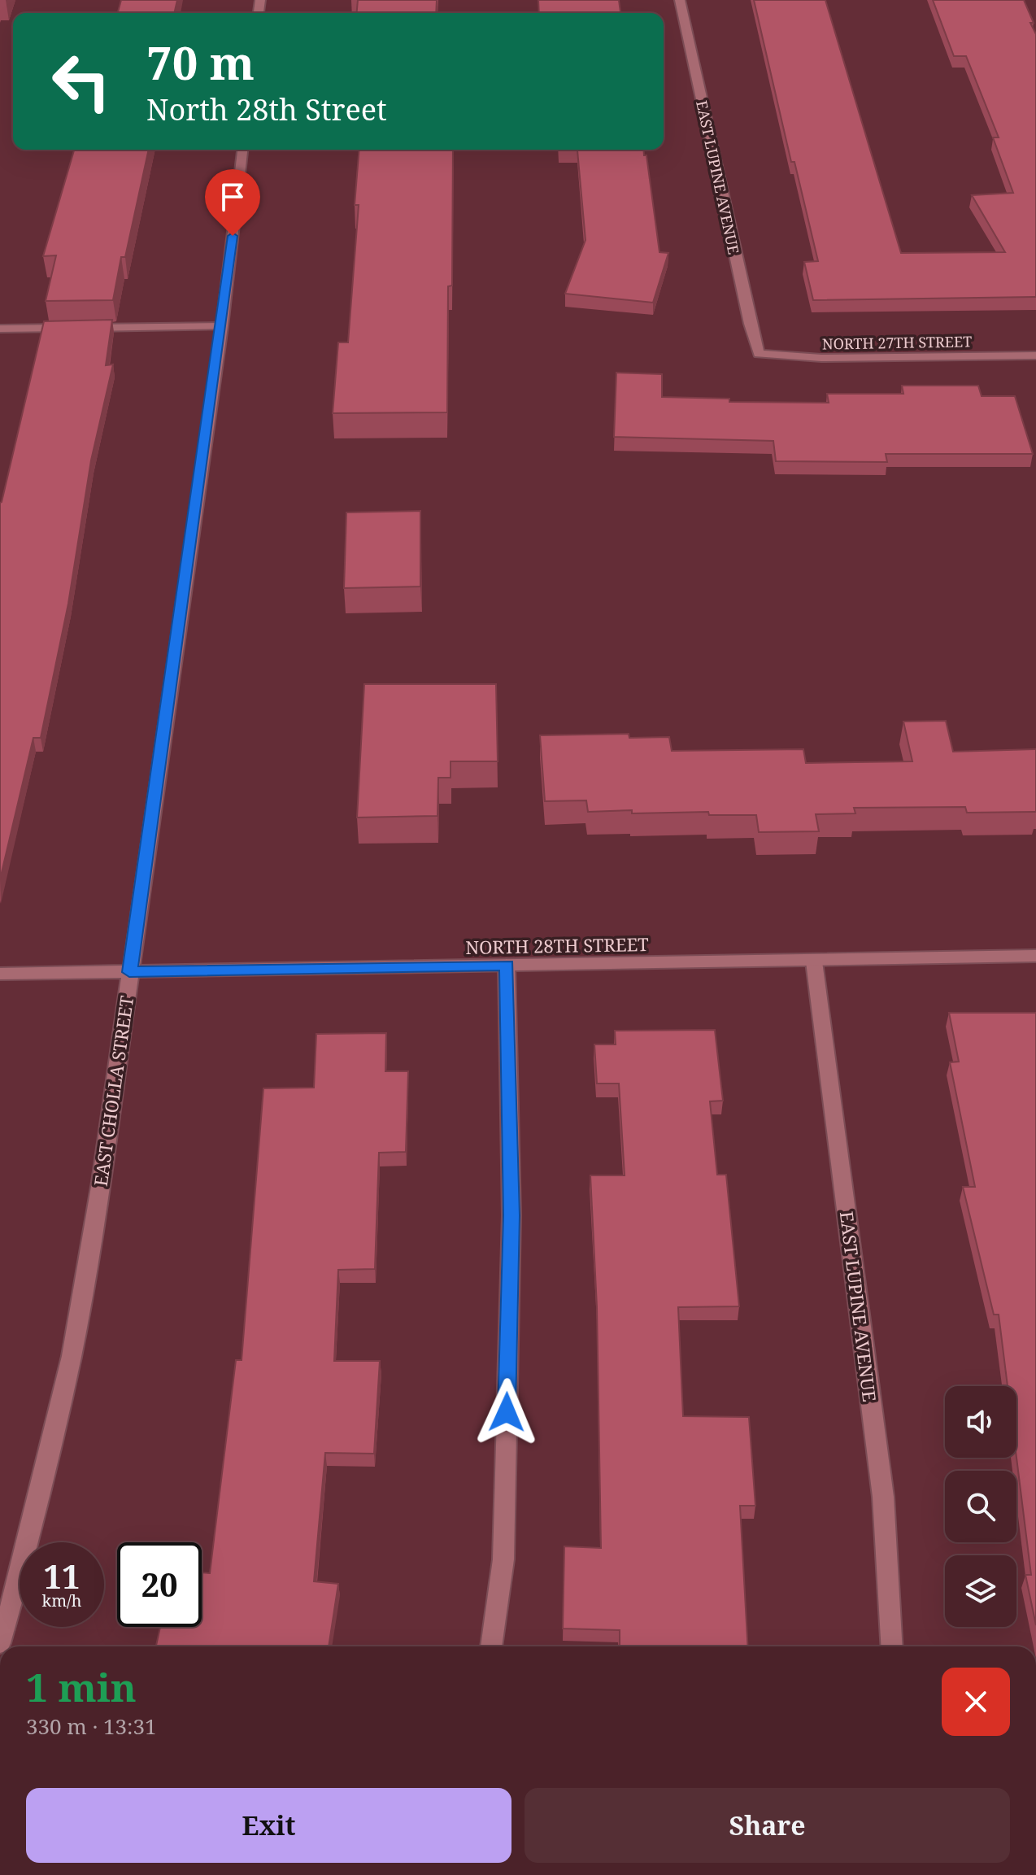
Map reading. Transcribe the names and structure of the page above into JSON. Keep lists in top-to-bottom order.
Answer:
{
  "streets": {
    "street": [
      "EAST LUPINE AVENUE",
      "NORTH 27TH STREET",
      "NORTH 28TH STREET",
      "EAST CHOLLA STREET"
    ]
  },
  "crossings": [
    ["EAST LUPINE AVENUE", "NORTH 27TH STREET"],
    ["EAST LUPINE AVENUE", "NORTH 28TH STREET"],
    ["NORTH 28TH STREET", "EAST CHOLLA STREET"]
  ],
  "page": {
    "turn": ["70 m", "North 28th Street"],
    "speed": "11 km/h",
    "limit": "20",
    "heading": ["1 min", "330 m · 13:31"],
    "buttons": ["Exit", "Share"]
  }
}
